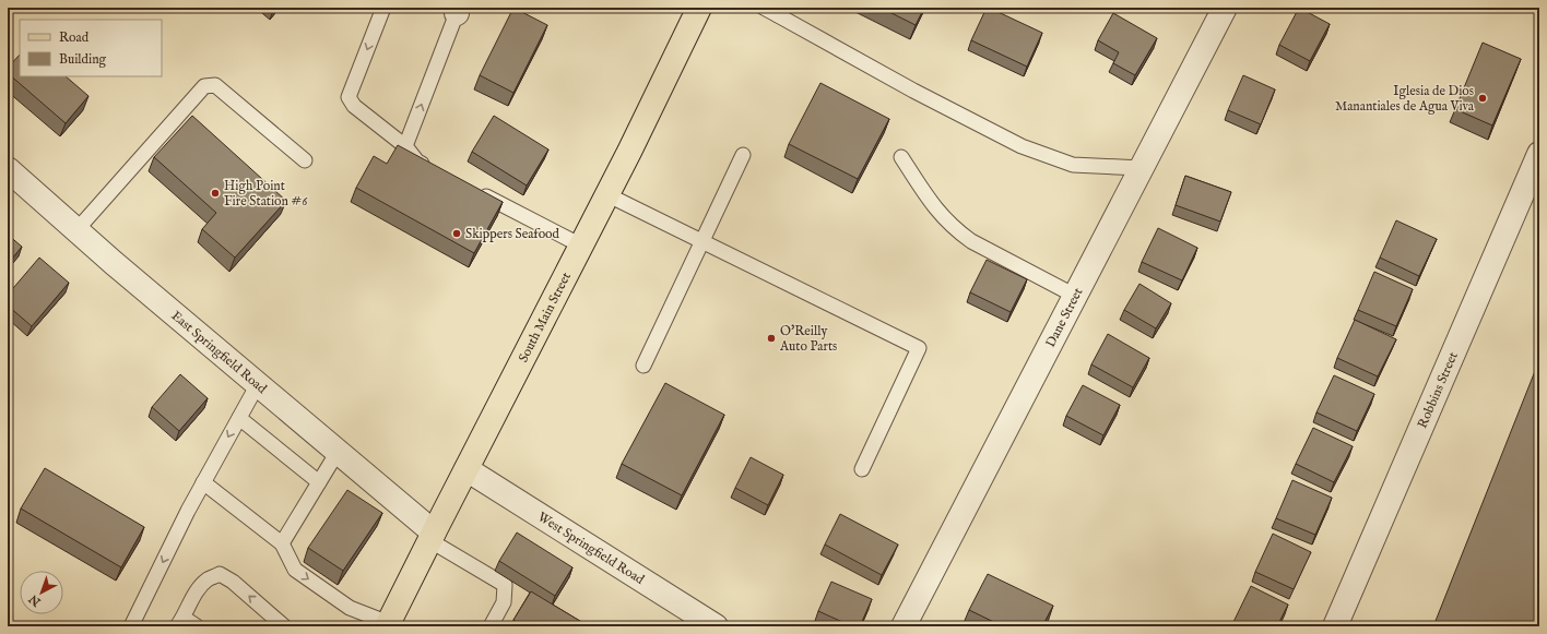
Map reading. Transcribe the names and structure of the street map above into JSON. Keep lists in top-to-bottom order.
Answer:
{
  "streets": {
    "main road": ["South Main Street"],
    "street": [
      "Dane Street",
      "East Springfield Road",
      "Robbins Street",
      "West Springfield Road"
    ]
  },
  "crossings": [
    ["South Main Street", "East Springfield Road"],
    ["South Main Street", "West Springfield Road"]
  ],
  "places": [
    "Iglesia de Dios Manantiales de Agua Viva",
    "High Point Fire Station #6",
    "Skippers Seafood",
    "O'Reilly Auto Parts"
  ],
  "legend": ["Road", "Building"],
  "north": "bottom left"
}
